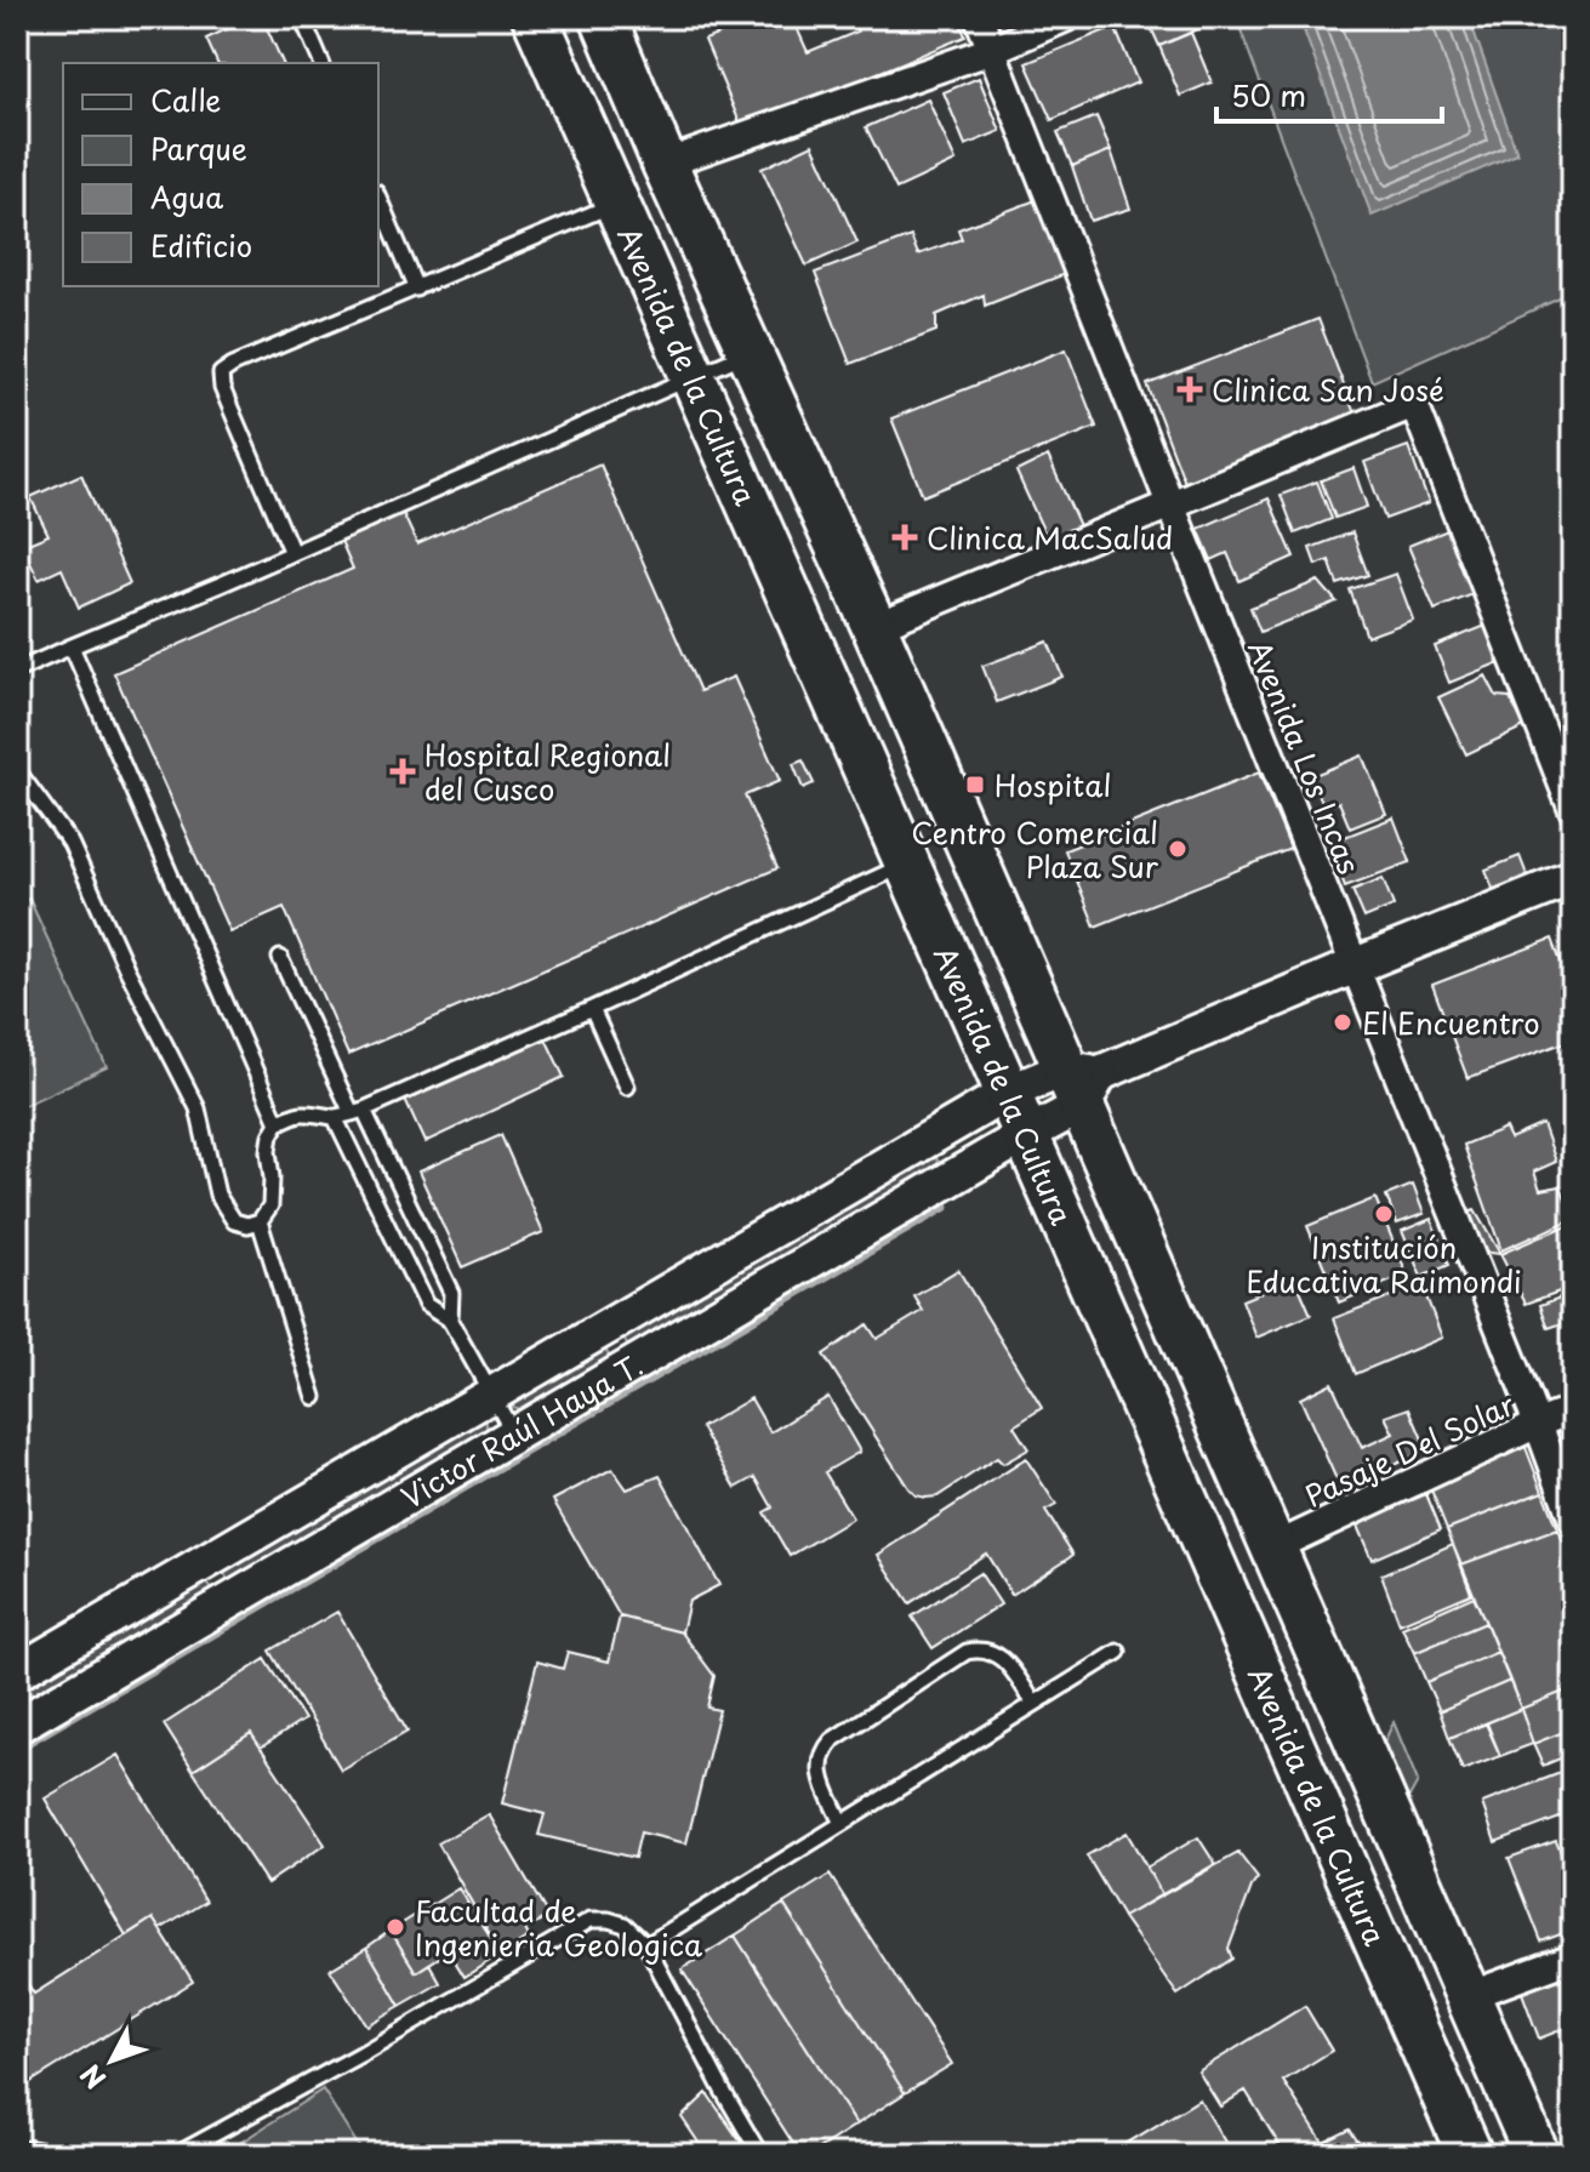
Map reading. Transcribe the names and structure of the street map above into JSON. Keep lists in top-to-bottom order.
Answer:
{
  "streets": {
    "highway": ["Avenida de la Cultura"],
    "street": ["Avenida Los Incas", "Victor Raúl Haya T.", "Pasaje Del Solar"]
  },
  "crossings": [
    ["Avenida de la Cultura", "Victor Raúl Haya T."],
    ["Avenida de la Cultura", "Pasaje Del Solar"],
    ["Avenida Los Incas", "Pasaje Del Solar"]
  ],
  "places": {
    "health": ["Clinica San José", "Clinica MacSalud", "Hospital Regional del Cusco"],
    "transit": ["Hospital"],
    "other": [
      "Centro Comercial Plaza Sur",
      "El Encuentro",
      "Institución Educativa Raimondi",
      "Facultad de Ingenieria Geologica"
    ]
  },
  "legend": [
    "Calle",
    "Parque",
    "Agua",
    "Edificio"
  ],
  "scale_bar": "50 m",
  "north": "bottom left"
}
